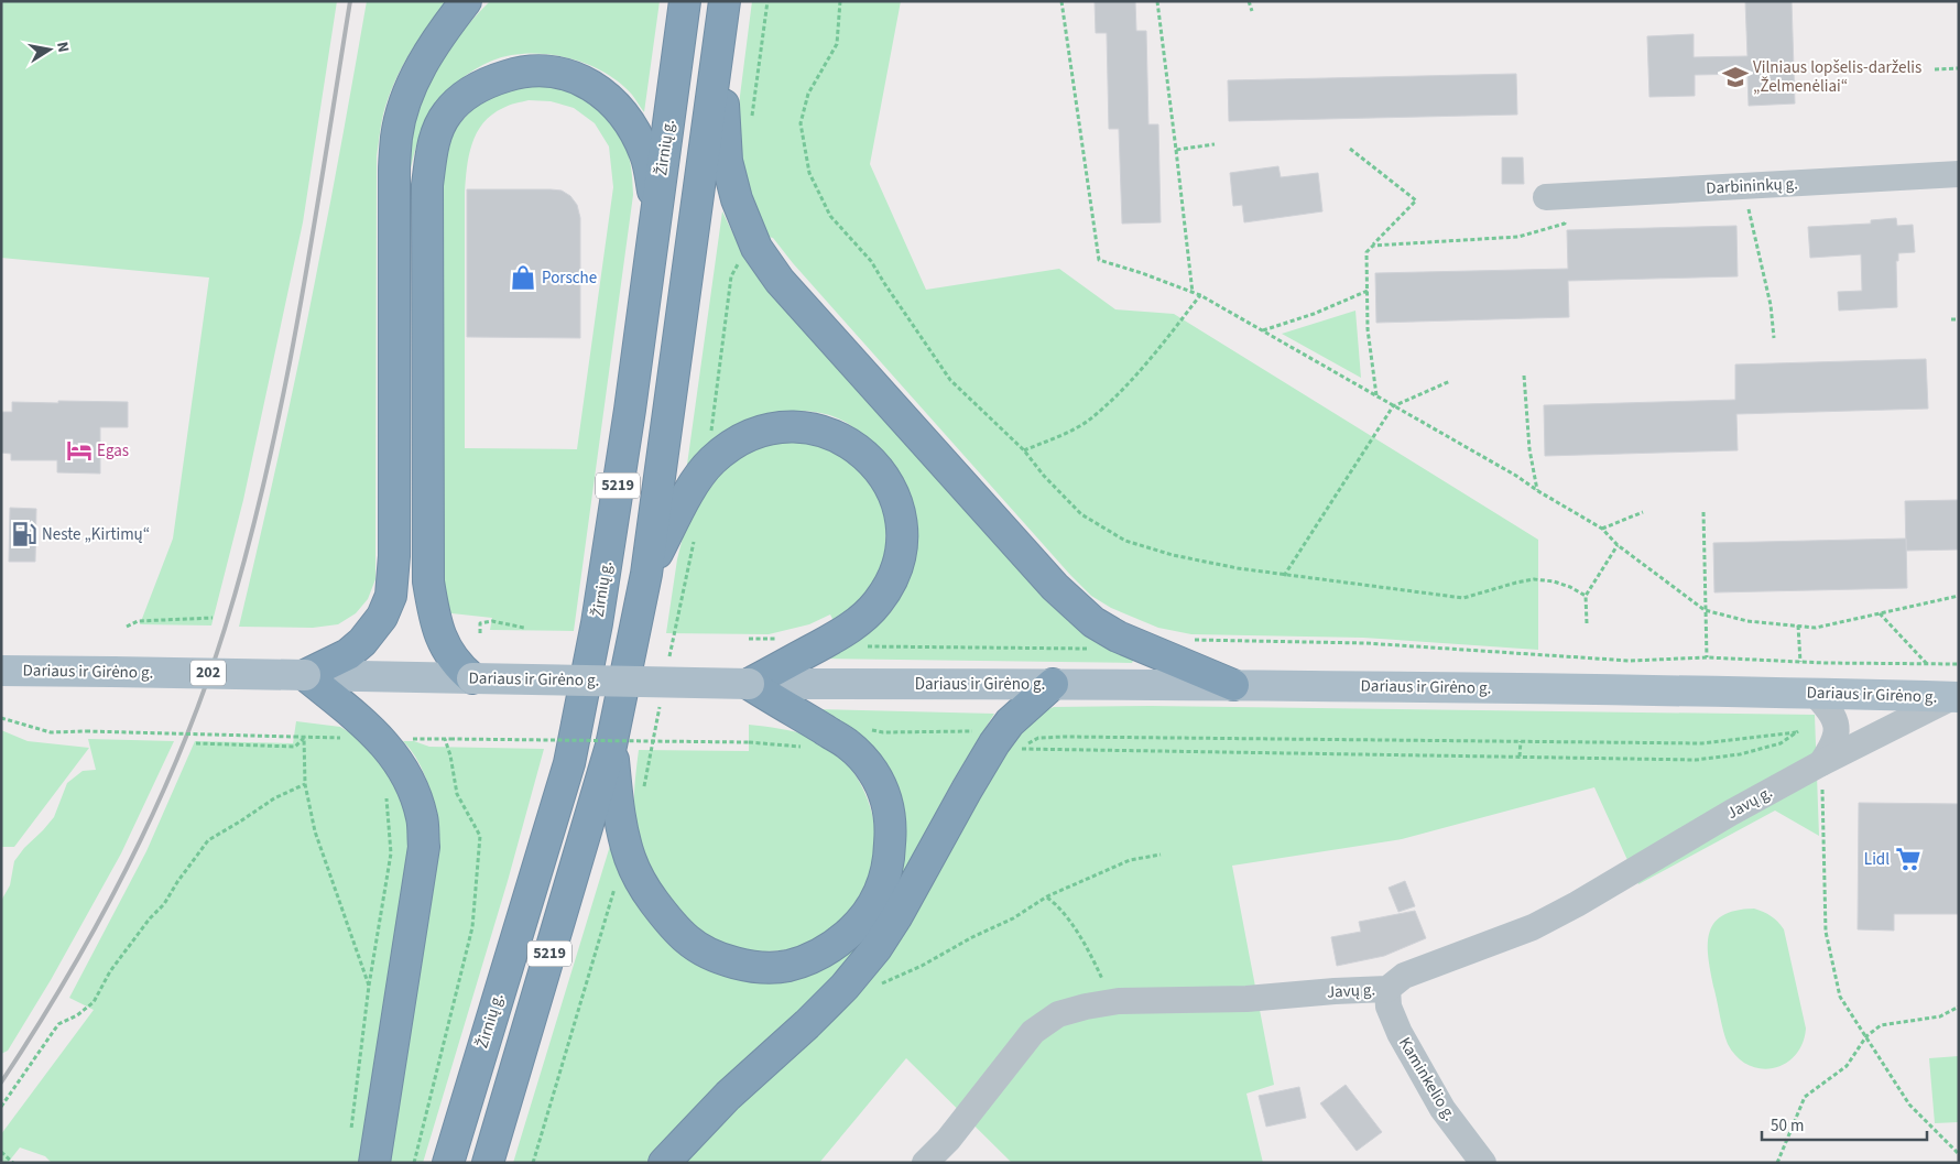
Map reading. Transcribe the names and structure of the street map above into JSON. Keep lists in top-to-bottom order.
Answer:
{
  "streets": {
    "highway": ["Žirnių g.", "5219"],
    "main road": ["Dariaus ir Girėno g.", "202"],
    "street": ["Darbininkų g.", "Javų g.", "Kaminkelio g."]
  },
  "crossings": [
    ["Dariaus ir Girėno g.", "Javų g."],
    ["Javų g.", "Kaminkelio g."]
  ],
  "places": {
    "school or university": ["Vilniaus lopšelis-darželis „Želmenėliai“"],
    "shop": ["Porsche"],
    "hotel": ["Egas"],
    "fuel station": ["Neste „Kirtimų“"],
    "supermarket": ["Lidl"]
  },
  "scale_bar": "50 m",
  "north": "right"
}
